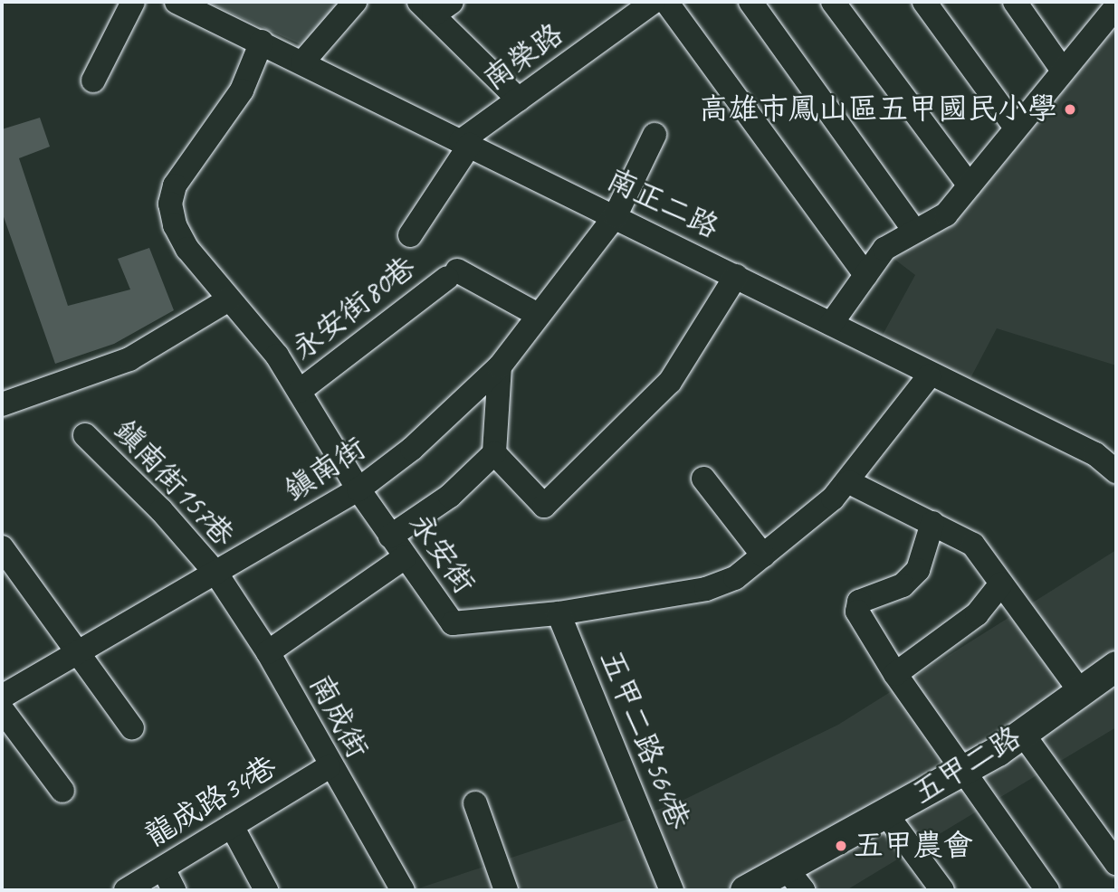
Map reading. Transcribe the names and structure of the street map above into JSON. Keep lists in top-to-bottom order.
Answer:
{
  "streets": {
    "main road": ["五甲二路"],
    "street": [
      "南榮路",
      "南正二路",
      "永安街80巷",
      "鎮南街",
      "鎮南街157巷",
      "永安街",
      "南成街",
      "五甲二路564巷",
      "龍成路34巷"
    ]
  },
  "crossings": [
    ["南榮路", "南正二路"],
    ["南正二路", "鎮南街"],
    ["南正二路", "永安街"],
    ["永安街80巷", "鎮南街"],
    ["永安街80巷", "永安街"],
    ["鎮南街", "鎮南街157巷"],
    ["鎮南街", "永安街"],
    ["鎮南街", "南成街"],
    ["鎮南街157巷", "南成街"],
    ["永安街", "五甲二路564巷"],
    ["南成街", "龍成路34巷"]
  ],
  "places": ["高雄市鳳山區五甲國民小學", "五甲農會"]
}
